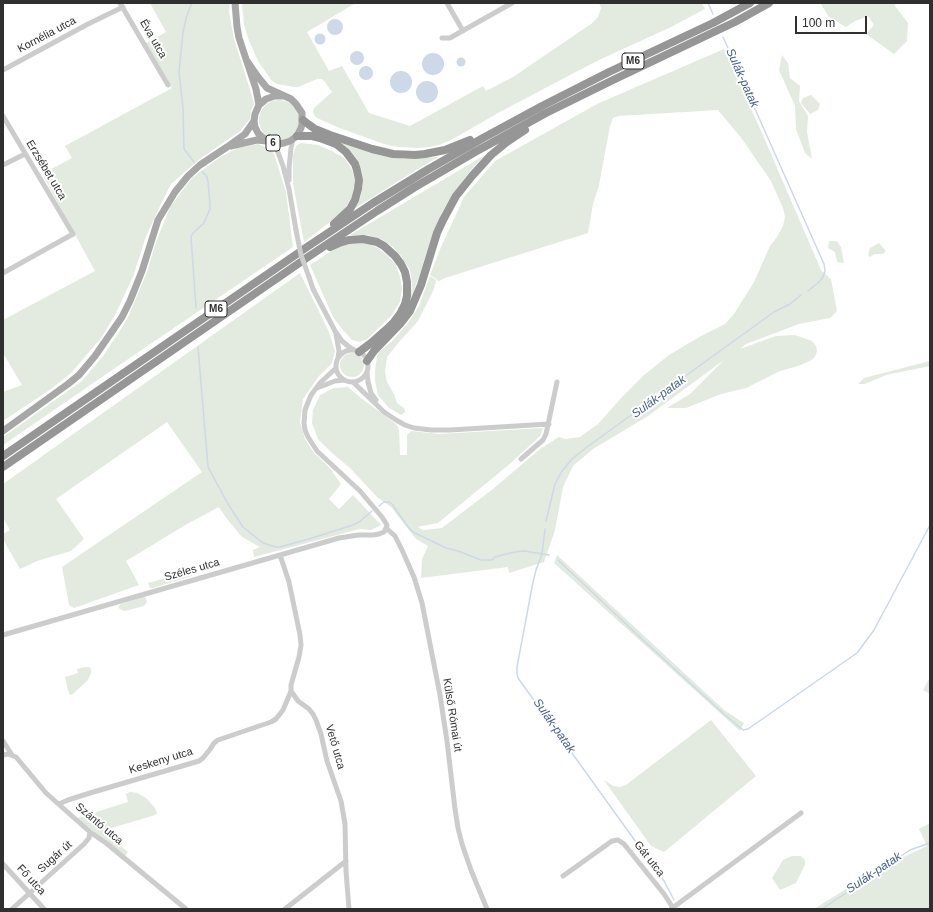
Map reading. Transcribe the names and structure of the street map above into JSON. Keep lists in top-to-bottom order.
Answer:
{
  "streets": {
    "highway": ["M6"],
    "main road": ["6"],
    "street": [
      "Kornélia utca",
      "Éva utca",
      "Erzsébet utca",
      "Széles utca",
      "Külső Római út",
      "Vető utca",
      "Keskeny utca",
      "Szántó utca",
      "Sugár út",
      "Gát utca",
      "Fő utca"
    ]
  },
  "crossings": [
    ["Kornélia utca", "Éva utca"],
    ["Széles utca", "Külső Római út"],
    ["Vető utca", "Keskeny utca"],
    ["Keskeny utca", "Szántó utca"],
    ["Szántó utca", "Sugár út"],
    ["Sugár út", "Fő utca"]
  ],
  "water": ["Sulák-patak"],
  "scale_bar": "100 m"
}
